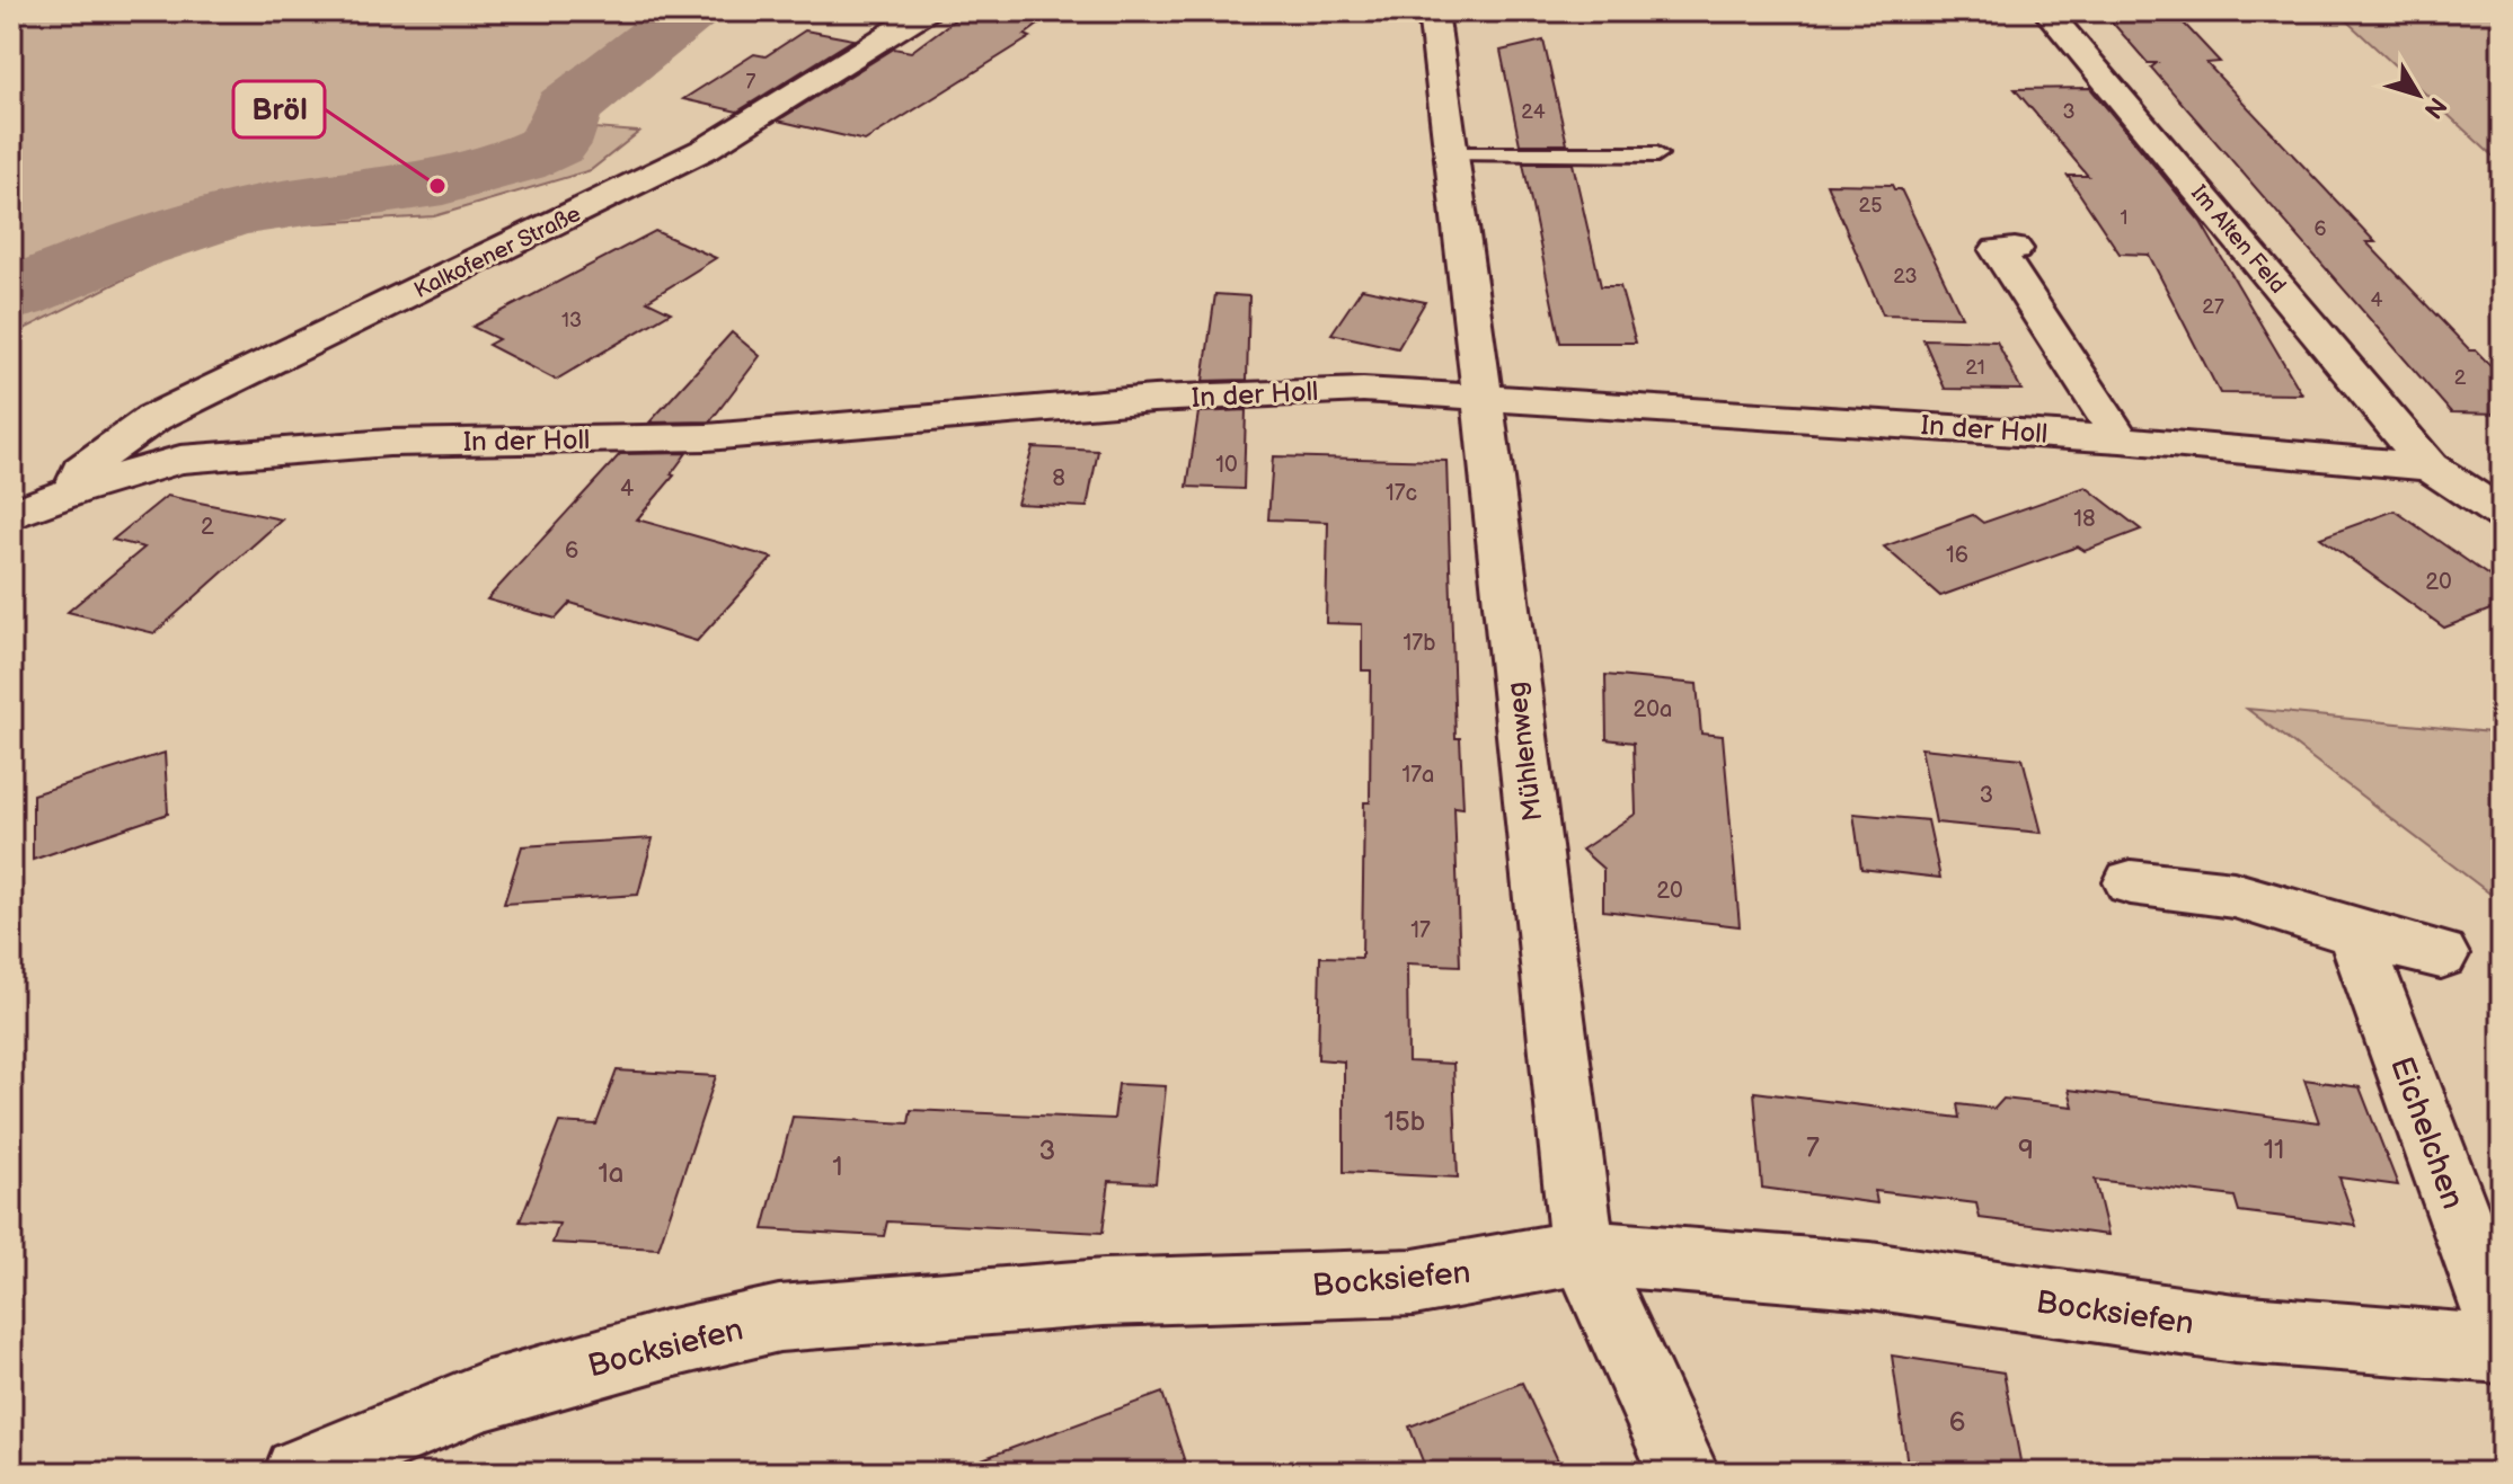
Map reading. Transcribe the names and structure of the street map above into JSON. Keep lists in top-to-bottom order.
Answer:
{
  "streets": {
    "street": [
      "Im Alten Feld",
      "Kalkofener Straße",
      "In der Holl",
      "Mühlenweg",
      "Eichelchen",
      "Bocksiefen"
    ]
  },
  "crossings": [
    ["Im Alten Feld", "In der Holl"],
    ["Kalkofener Straße", "In der Holl"],
    ["In der Holl", "Mühlenweg"],
    ["Mühlenweg", "Bocksiefen"]
  ],
  "places": ["Bröl"],
  "house_numbers": [
    "7",
    "24",
    "3",
    "25",
    "1",
    "6",
    "23",
    "4",
    "27",
    "13",
    "21",
    "2",
    "10",
    "8",
    "4",
    "17c",
    "18",
    "2",
    "6",
    "16",
    "20",
    "17b",
    "20a",
    "17a",
    "3",
    "20",
    "17",
    "15b",
    "7",
    "9",
    "11",
    "3",
    "1",
    "1a",
    "6"
  ],
  "north": "bottom right"
}
